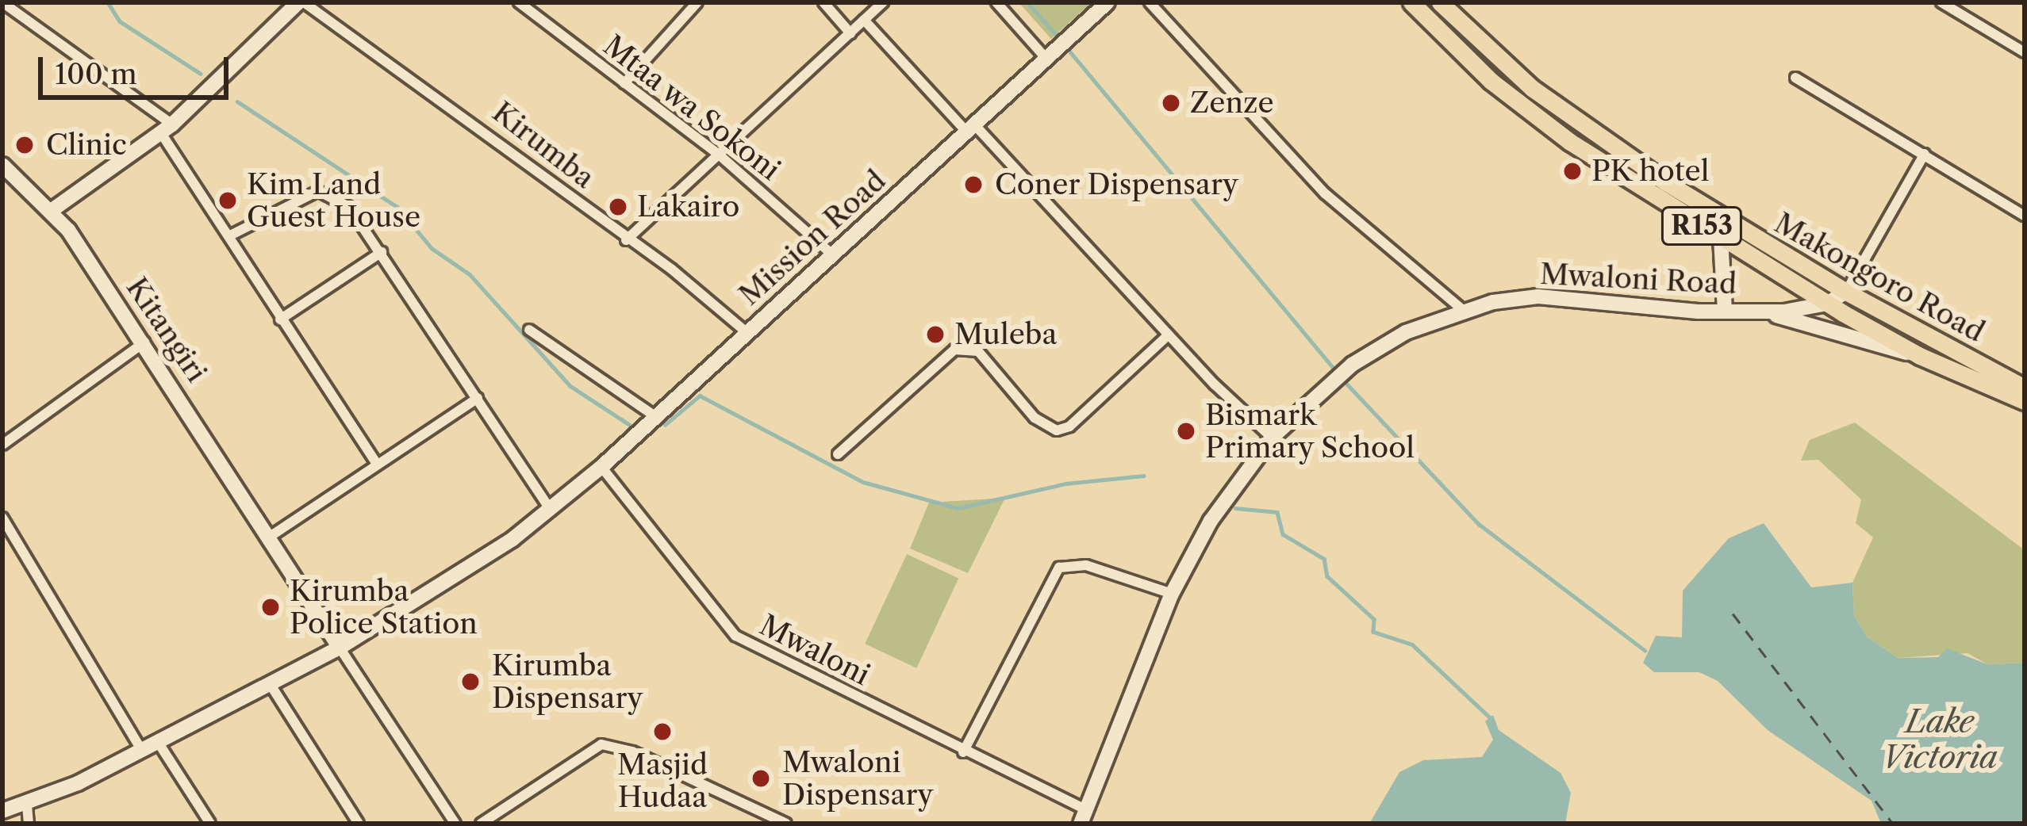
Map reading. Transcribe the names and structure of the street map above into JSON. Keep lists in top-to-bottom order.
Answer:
{
  "streets": {
    "main road": ["R153", "Makongoro Road"],
    "street": [
      "Mtaa wa Sokoni",
      "Kirumba",
      "Mission Road",
      "Mwaloni Road",
      "Kitangiri",
      "Mwaloni"
    ]
  },
  "crossings": [
    ["Mtaa wa Sokoni", "Mission Road"],
    ["Kirumba", "Mission Road"],
    ["Mission Road", "Kitangiri"],
    ["Mission Road", "Mwaloni"],
    ["Makongoro Road", "Mwaloni Road"],
    ["Mwaloni Road", "Mwaloni"]
  ],
  "water": ["Lake Victoria"],
  "places": [
    "Zenze",
    "Clinic",
    "PK hotel",
    "Coner Dispensary",
    "Kim Land Guest House",
    "Lakairo",
    "Muleba",
    "Bismark Primary School",
    "Kirumba Police Station",
    "Kirumba Dispensary",
    "Masjid Hudaa",
    "Mwaloni Dispensary"
  ],
  "scale_bar": "100 m"
}
